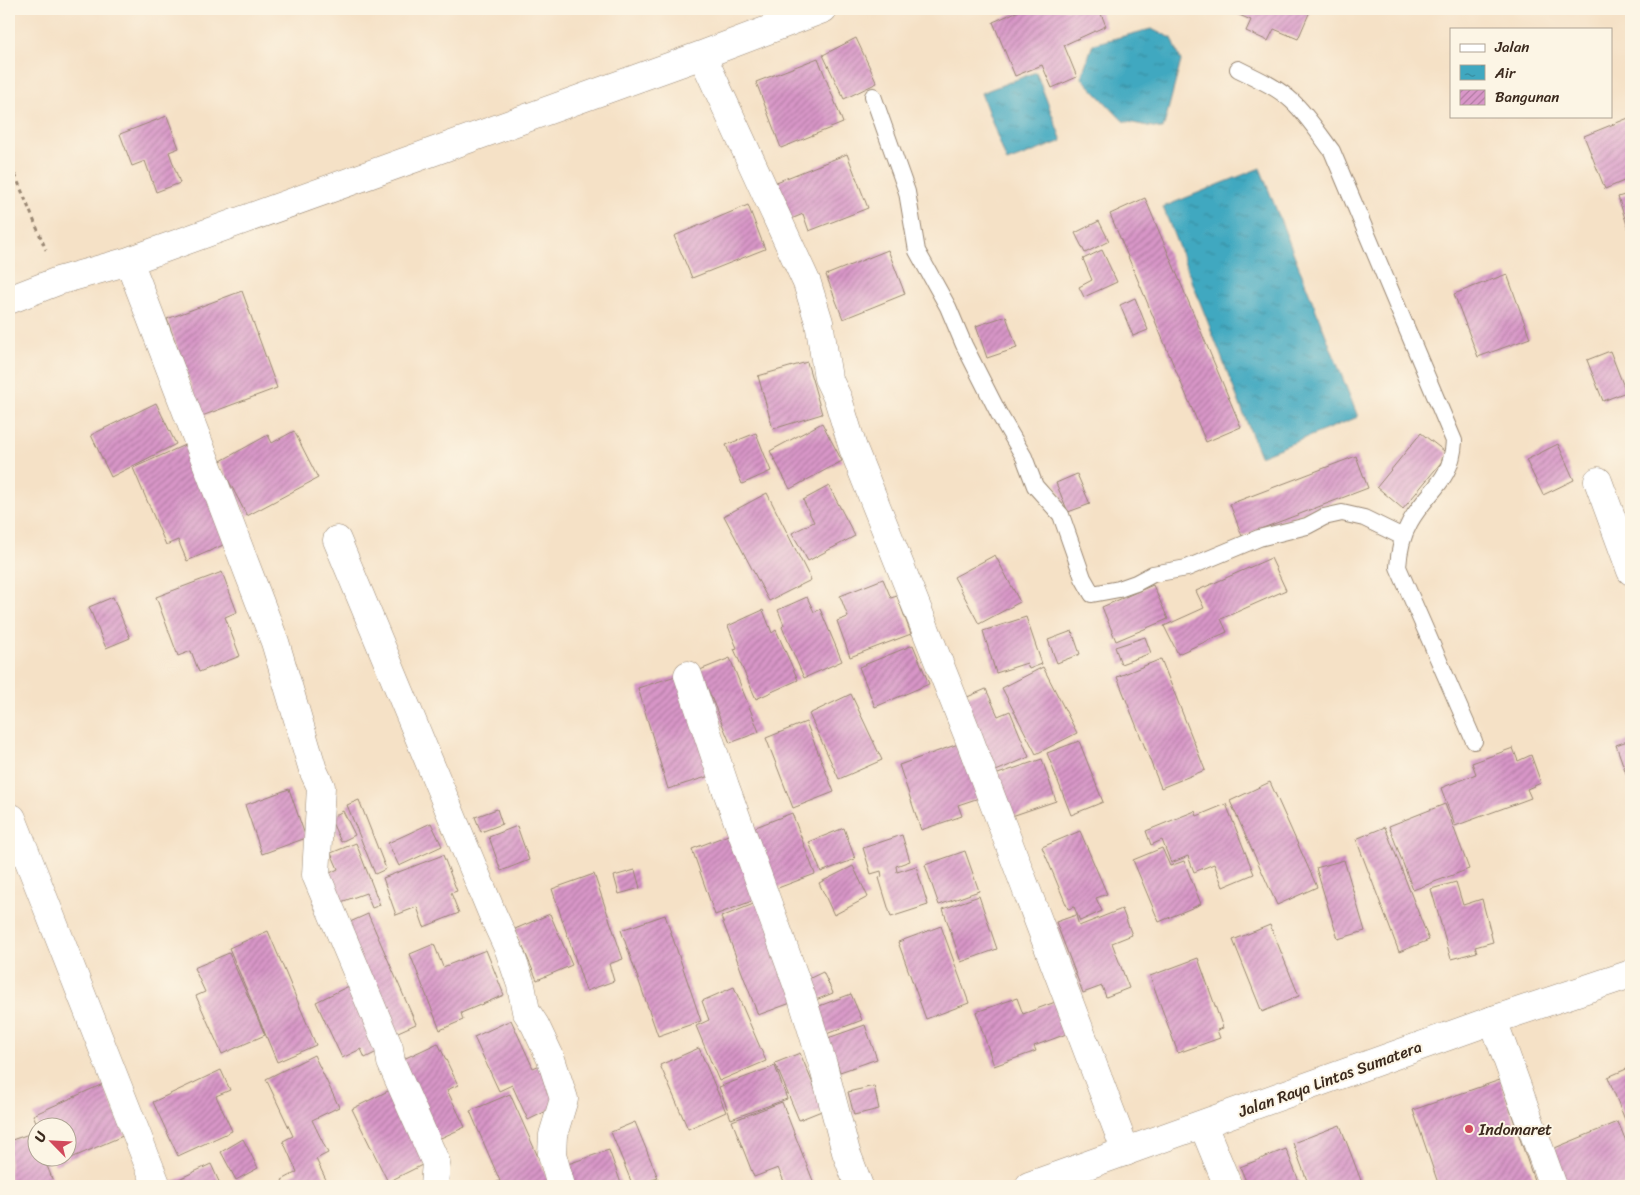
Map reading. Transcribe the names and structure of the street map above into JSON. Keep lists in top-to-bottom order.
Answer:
{
  "streets": {
    "main road": ["Jalan Raya Lintas Sumatera"]
  },
  "places": ["Indomaret"],
  "legend": ["Jalan", "Air", "Bangunan"],
  "north": "top left"
}
